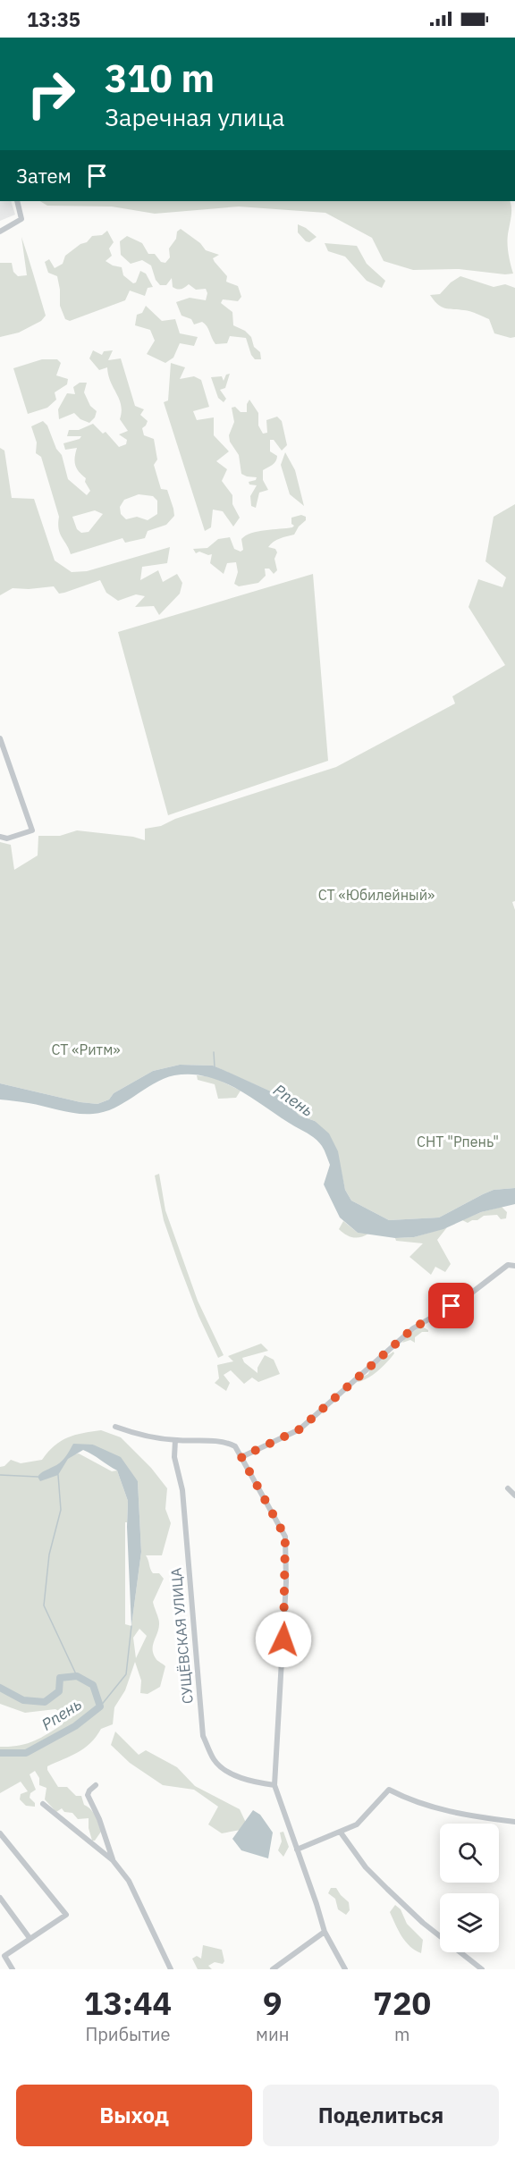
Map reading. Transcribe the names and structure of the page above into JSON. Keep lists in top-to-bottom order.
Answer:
{
  "streets": {
    "street": ["СУЩЁВСКАЯ УЛИЦА"]
  },
  "water": ["Рпень"],
  "parks": ["СТ «Юбилейный»", "СТ «Ритм»", "СНТ \"Рпень\""],
  "page": {
    "status": "13:35",
    "turn": ["310 m", "Заречная улица"],
    "then": "Затем",
    "eta": [
      "13:44",
      "Прибытие",
      "9",
      "мин",
      "720",
      "m"
    ],
    "buttons": ["Выход", "Поделиться"]
  }
}
